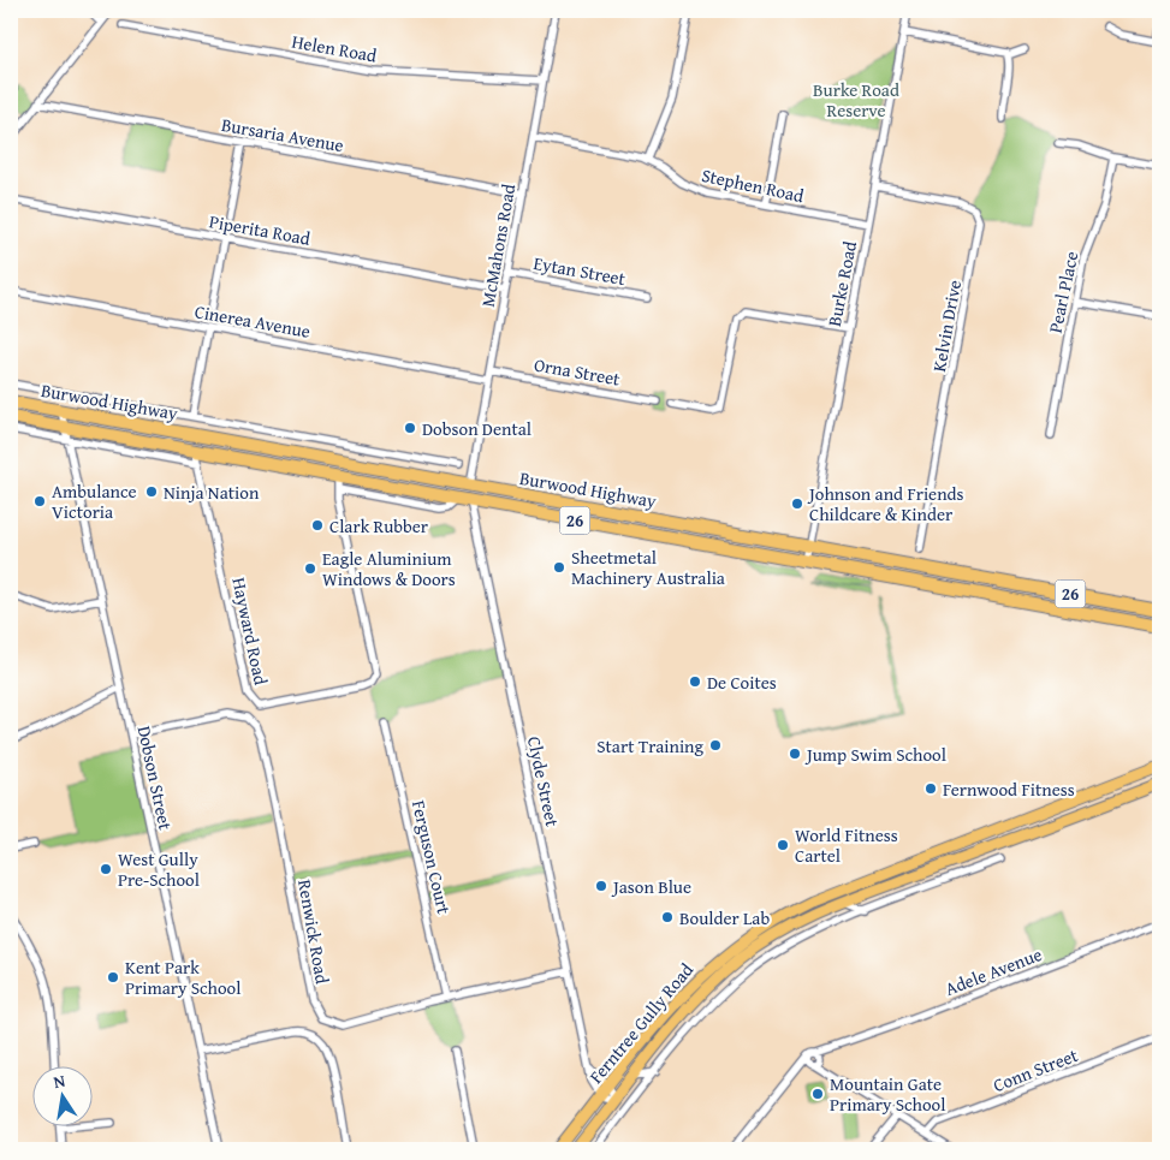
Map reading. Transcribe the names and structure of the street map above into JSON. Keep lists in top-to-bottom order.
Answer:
{
  "streets": {
    "highway": ["Burwood Highway", "26"],
    "main road": ["Ferntree Gully Road"],
    "street": [
      "Helen Road",
      "Bursaria Avenue",
      "Stephen Road",
      "Piperita Road",
      "McMahons Road",
      "Eytan Street",
      "Burke Road",
      "Pearl Place",
      "Cinerea Avenue",
      "Kelvin Drive",
      "Orna Street",
      "Hayward Road",
      "Dobson Street",
      "Clyde Street",
      "Ferguson Court",
      "Renwick Road",
      "Adele Avenue",
      "Conn Street"
    ]
  },
  "crossings": [
    ["Helen Road", "McMahons Road"],
    ["Bursaria Avenue", "McMahons Road"],
    ["Stephen Road", "McMahons Road"],
    ["Stephen Road", "Burke Road"],
    ["Piperita Road", "McMahons Road"],
    ["McMahons Road", "Eytan Street"],
    ["McMahons Road", "Cinerea Avenue"],
    ["McMahons Road", "Orna Street"],
    ["McMahons Road", "Burwood Highway"],
    ["Burke Road", "Kelvin Drive"],
    ["Burke Road", "Burwood Highway"],
    ["Burwood Highway", "Hayward Road"],
    ["Burwood Highway", "Dobson Street"],
    ["Burwood Highway", "Clyde Street"],
    ["Dobson Street", "Renwick Road"],
    ["Clyde Street", "Renwick Road"],
    ["Clyde Street", "Ferntree Gully Road"],
    ["Ferguson Court", "Renwick Road"]
  ],
  "parks": ["Burke Road Reserve"],
  "places": [
    "Dobson Dental",
    "Ninja Nation",
    "Ambulance Victoria",
    "Johnson and Friends Childcare & Kinder",
    "Clark Rubber",
    "Sheetmetal Machinery Australia",
    "Eagle Aluminium Windows & Doors",
    "De Coites",
    "Start Training",
    "Jump Swim School",
    "Fernwood Fitness",
    "World Fitness Cartel",
    "West Gully Pre-School",
    "Jason Blue",
    "Boulder Lab",
    "Kent Park Primary School",
    "Mountain Gate Primary School"
  ],
  "north": "top"
}
